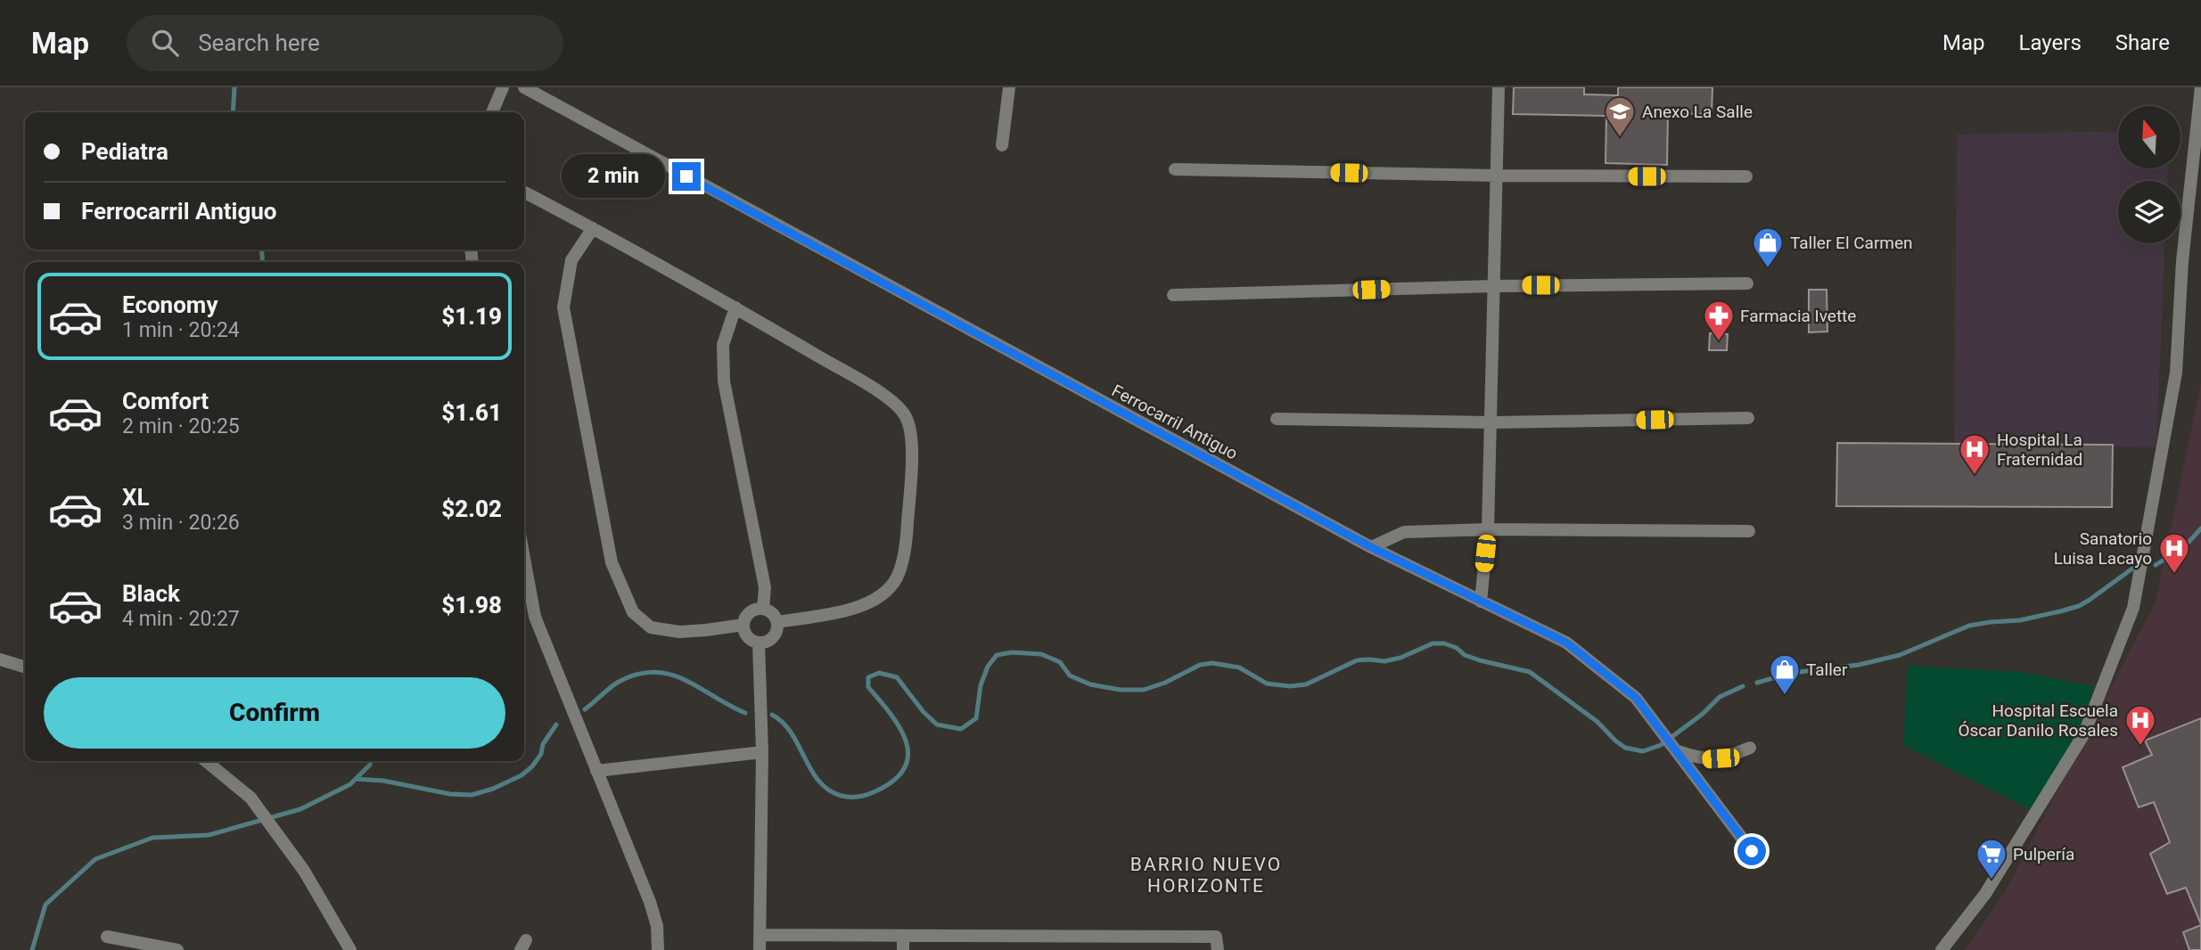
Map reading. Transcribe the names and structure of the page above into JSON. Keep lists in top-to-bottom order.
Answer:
{
  "streets": {
    "street": ["Ferrocarril Antiguo"]
  },
  "districts": ["BARRIO NUEVO HORIZONTE"],
  "places": {
    "school or university": ["Anexo La Salle"],
    "shop": ["Taller El Carmen", "Taller"],
    "pharmacy": ["Farmacia Ivette"],
    "hospital": ["Hospital La Fraternidad", "Sanatorio Luisa Lacayo", "Hospital Escuela Óscar Danilo Rosales"],
    "supermarket": ["Pulpería"]
  },
  "north": "top",
  "page": {
    "header": "Map",
    "search": "Search here",
    "nav": ["Map", "Layers", "Share"],
    "banner": ["Pediatra", "Ferrocarril Antiguo"],
    "bubble": "2 min",
    "list": [
      {
        "name": "Economy",
        "note": "1 min · 20:24",
        "value": "$1.19"
      },
      {
        "name": "Comfort",
        "note": "2 min · 20:25",
        "value": "$1.61"
      },
      {
        "name": "XL",
        "note": "3 min · 20:26",
        "value": "$2.02"
      },
      {
        "name": "Black",
        "note": "4 min · 20:27",
        "value": "$1.98"
      }
    ],
    "buttons": "Confirm"
  }
}
